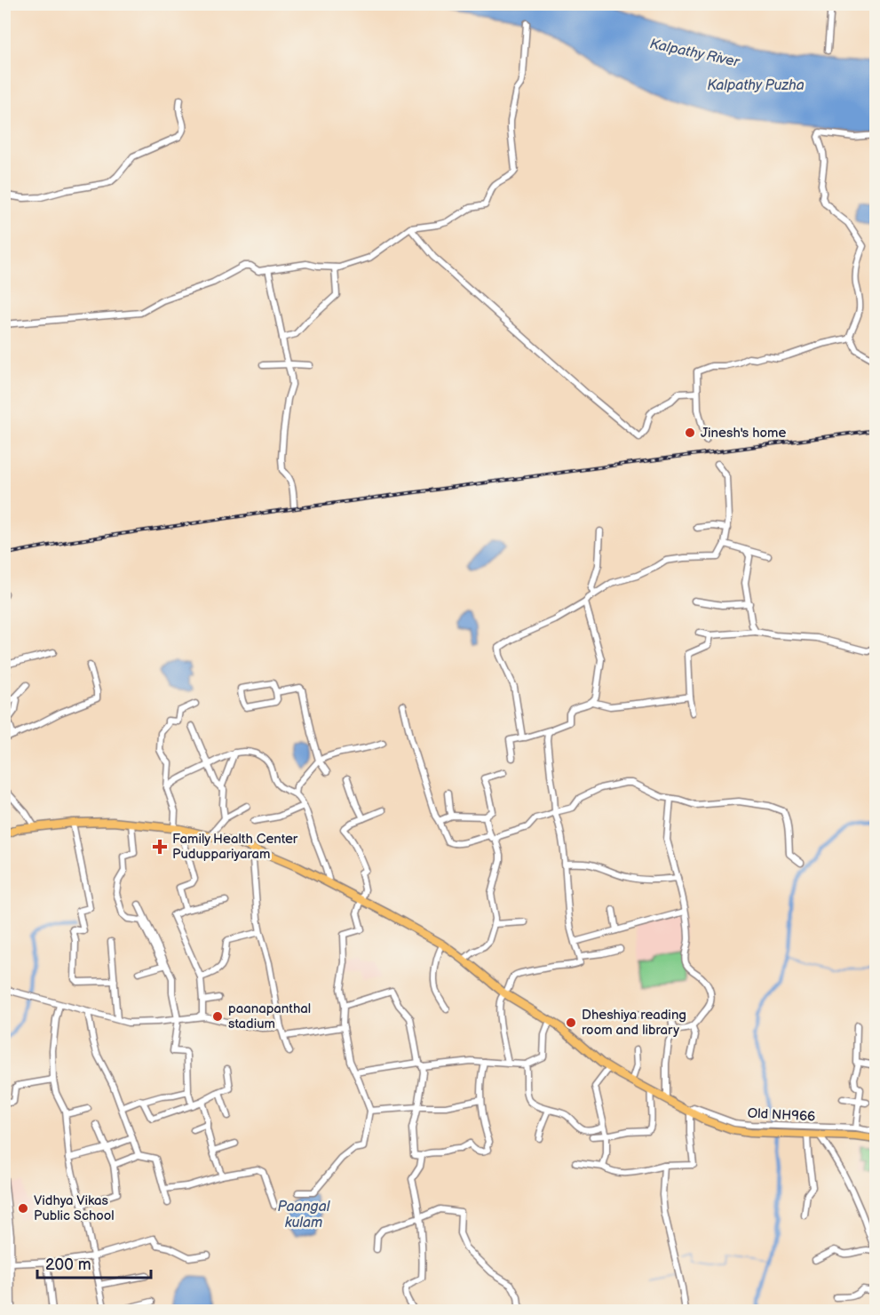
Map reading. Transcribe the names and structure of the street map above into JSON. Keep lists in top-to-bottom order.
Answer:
{
  "streets": {
    "street": ["Old NH966"]
  },
  "water": ["Kalpathy River", "Kalpathy Puzha", "Paangal kulam"],
  "places": {
    "other": [
      "Jinesh's home",
      "paanapanthal stadium",
      "Dheshiya reading room and library",
      "Vidhya Vikas Public School"
    ],
    "health": ["Family Health Center Puduppariyaram"]
  },
  "scale_bar": "200 m"
}
